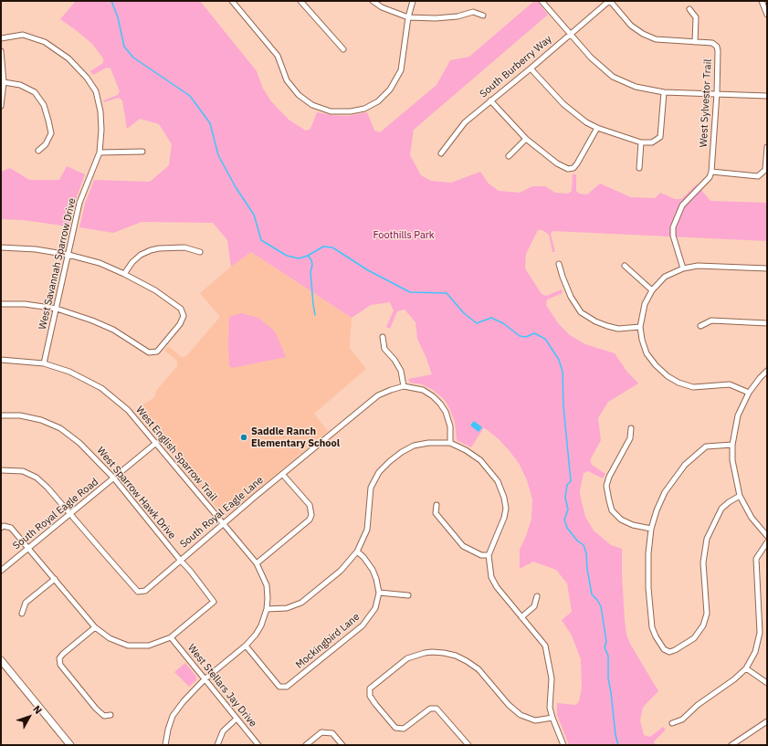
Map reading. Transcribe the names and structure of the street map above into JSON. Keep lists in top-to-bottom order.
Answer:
{
  "streets": {
    "street": [
      "South Burberry Way",
      "West Sylvestor Trail",
      "West Savannah Sparrow Drive",
      "West English Sparrow Trail",
      "West Sparrow Hawk Drive",
      "South Royal Eagle Lane",
      "South Royal Eagle Road",
      "Mockingbird Lane",
      "West Stellars Jay Drive"
    ]
  },
  "crossings": [
    ["South Burberry Way", "West Sylvestor Trail"],
    ["West Savannah Sparrow Drive", "West English Sparrow Trail"],
    ["West English Sparrow Trail", "South Royal Eagle Lane"],
    ["West English Sparrow Trail", "South Royal Eagle Road"],
    ["West English Sparrow Trail", "Mockingbird Lane"],
    ["West English Sparrow Trail", "West Stellars Jay Drive"],
    ["West Sparrow Hawk Drive", "South Royal Eagle Lane"],
    ["West Sparrow Hawk Drive", "South Royal Eagle Road"],
    ["West Sparrow Hawk Drive", "West Stellars Jay Drive"],
    ["South Royal Eagle Lane", "South Royal Eagle Road"]
  ],
  "parks": ["Foothills Park"],
  "places": ["Saddle Ranch Elementary School"],
  "north": "top right"
}
